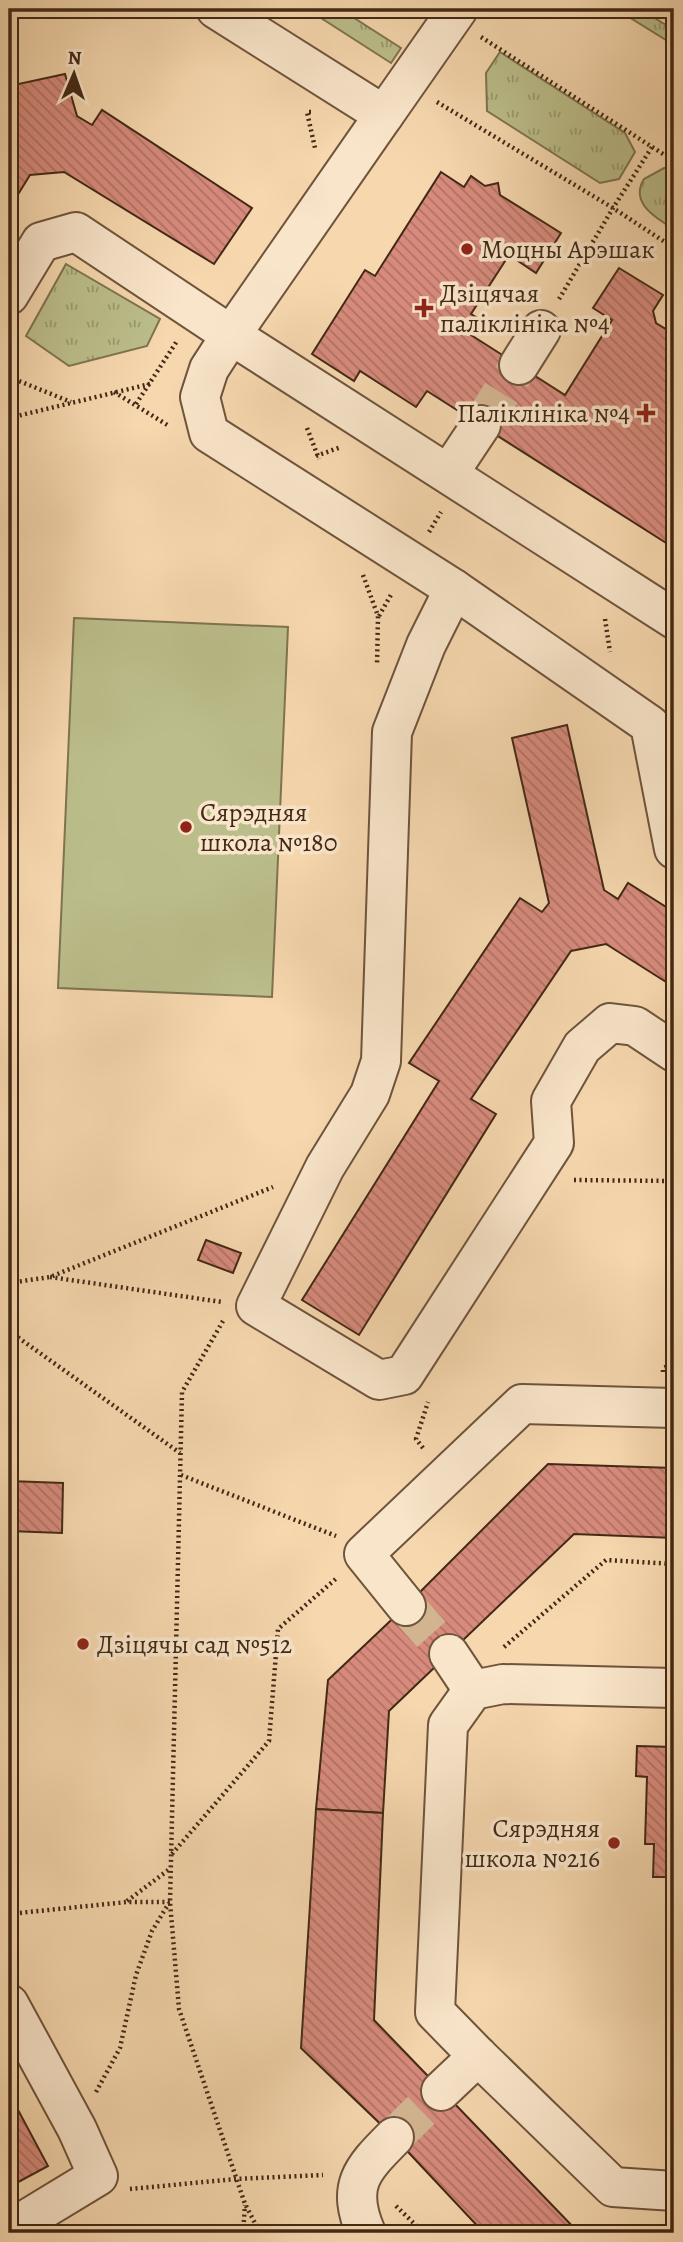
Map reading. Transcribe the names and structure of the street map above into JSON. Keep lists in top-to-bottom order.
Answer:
{
  "places": {
    "other": [
      "Моцны Арэшак",
      "Сярэдняя школа №180",
      "Дзіцячы сад №512",
      "Сярэдняя школа №216"
    ],
    "health": ["Дзіцячая паліклініка №4", "Паліклініка №4"]
  },
  "north": "top"
}
